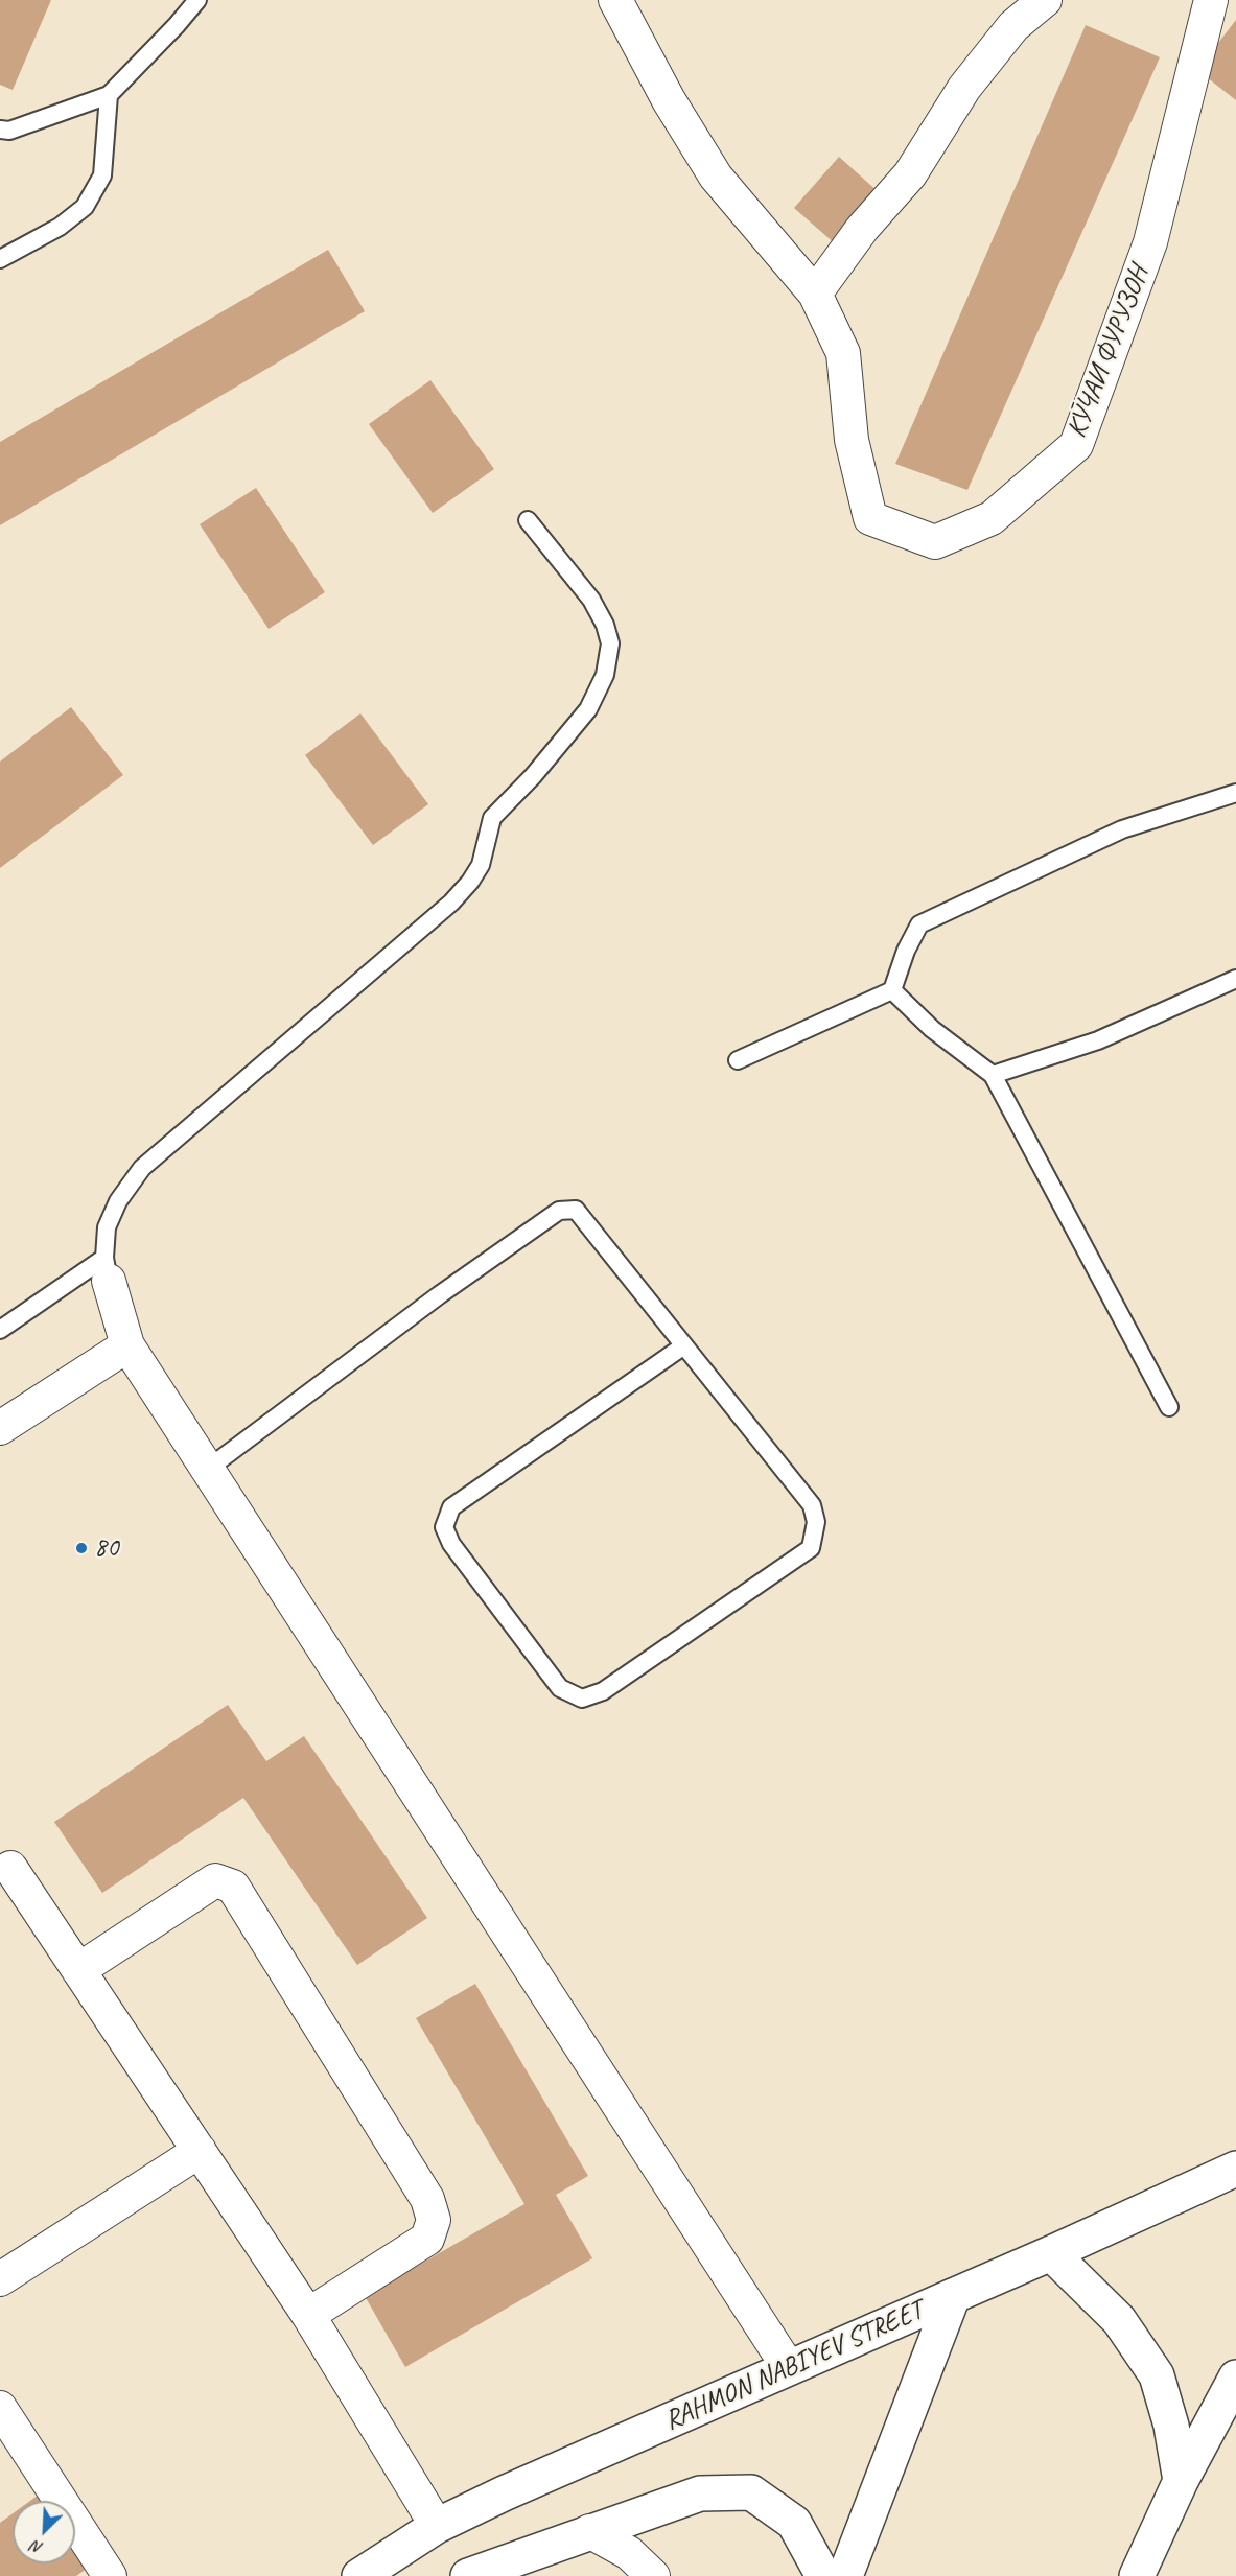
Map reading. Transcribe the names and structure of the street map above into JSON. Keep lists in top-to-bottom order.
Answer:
{
  "streets": {
    "main road": ["RAHMON NABIYEV STREET"],
    "street": ["КӮЧАИ ФУРУЗОН"]
  },
  "places": ["80"],
  "north": "bottom left"
}
